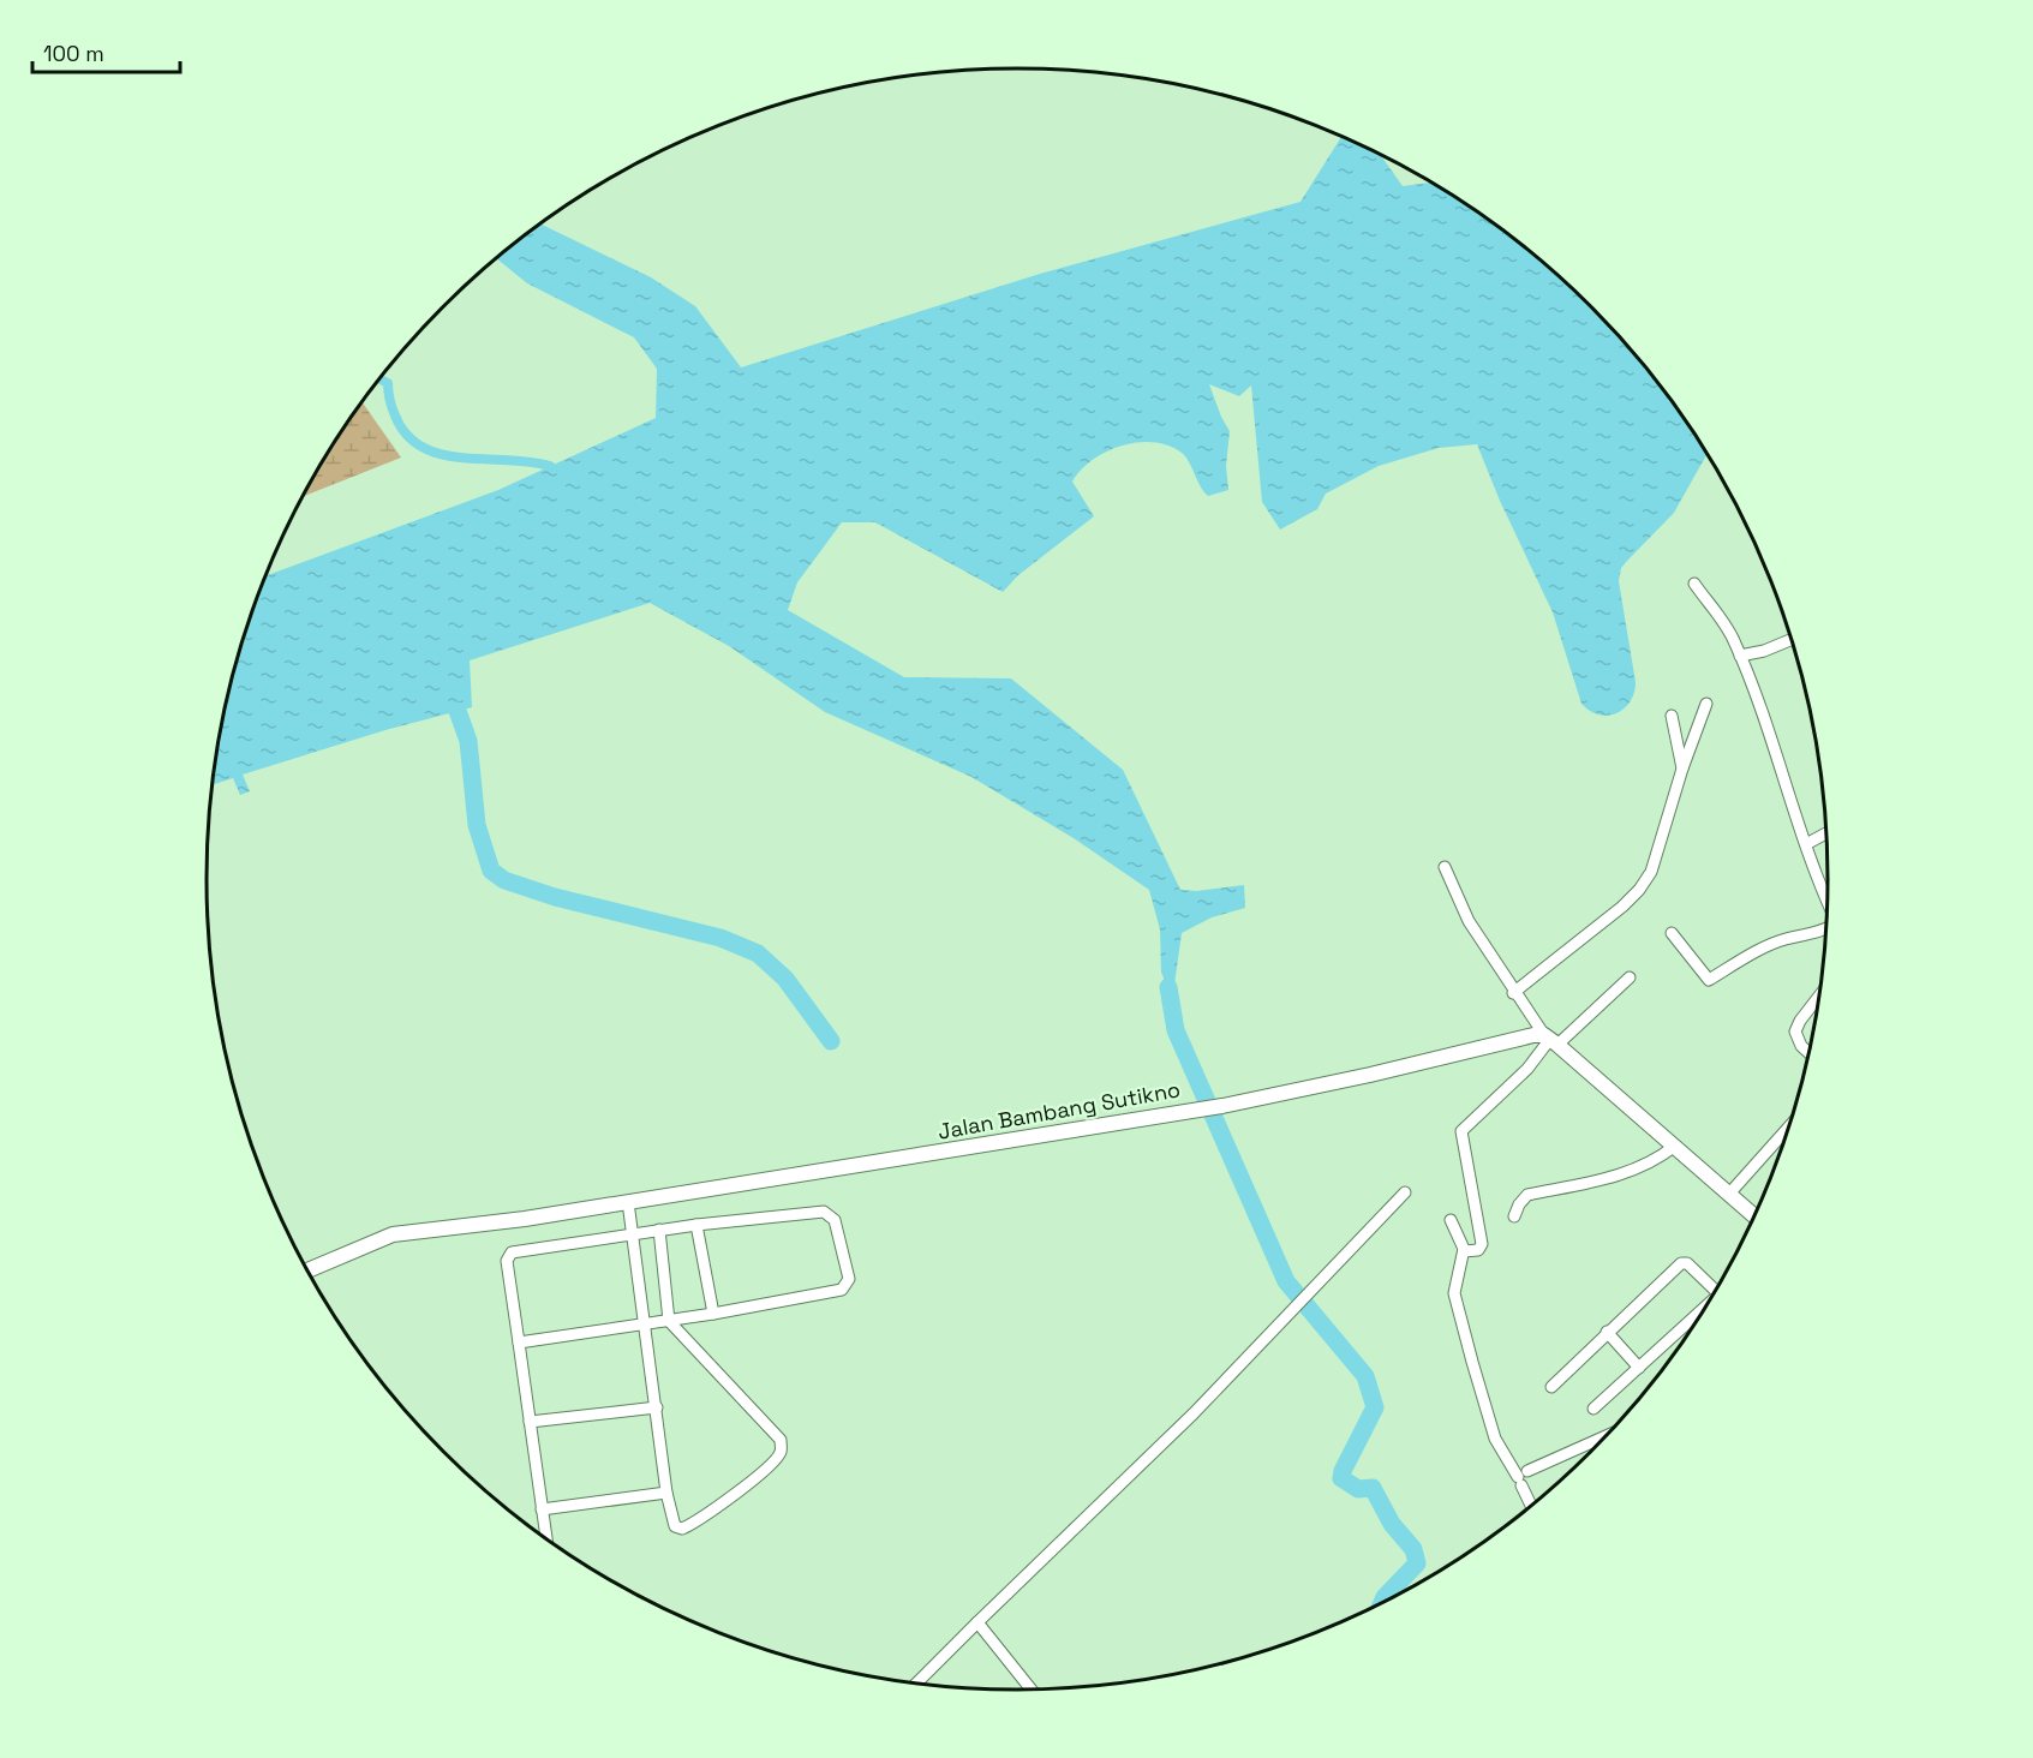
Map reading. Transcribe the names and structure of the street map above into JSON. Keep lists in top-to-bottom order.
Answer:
{
  "streets": {
    "street": ["Jalan Bambang Sutikno"]
  },
  "scale_bar": "100 m"
}
